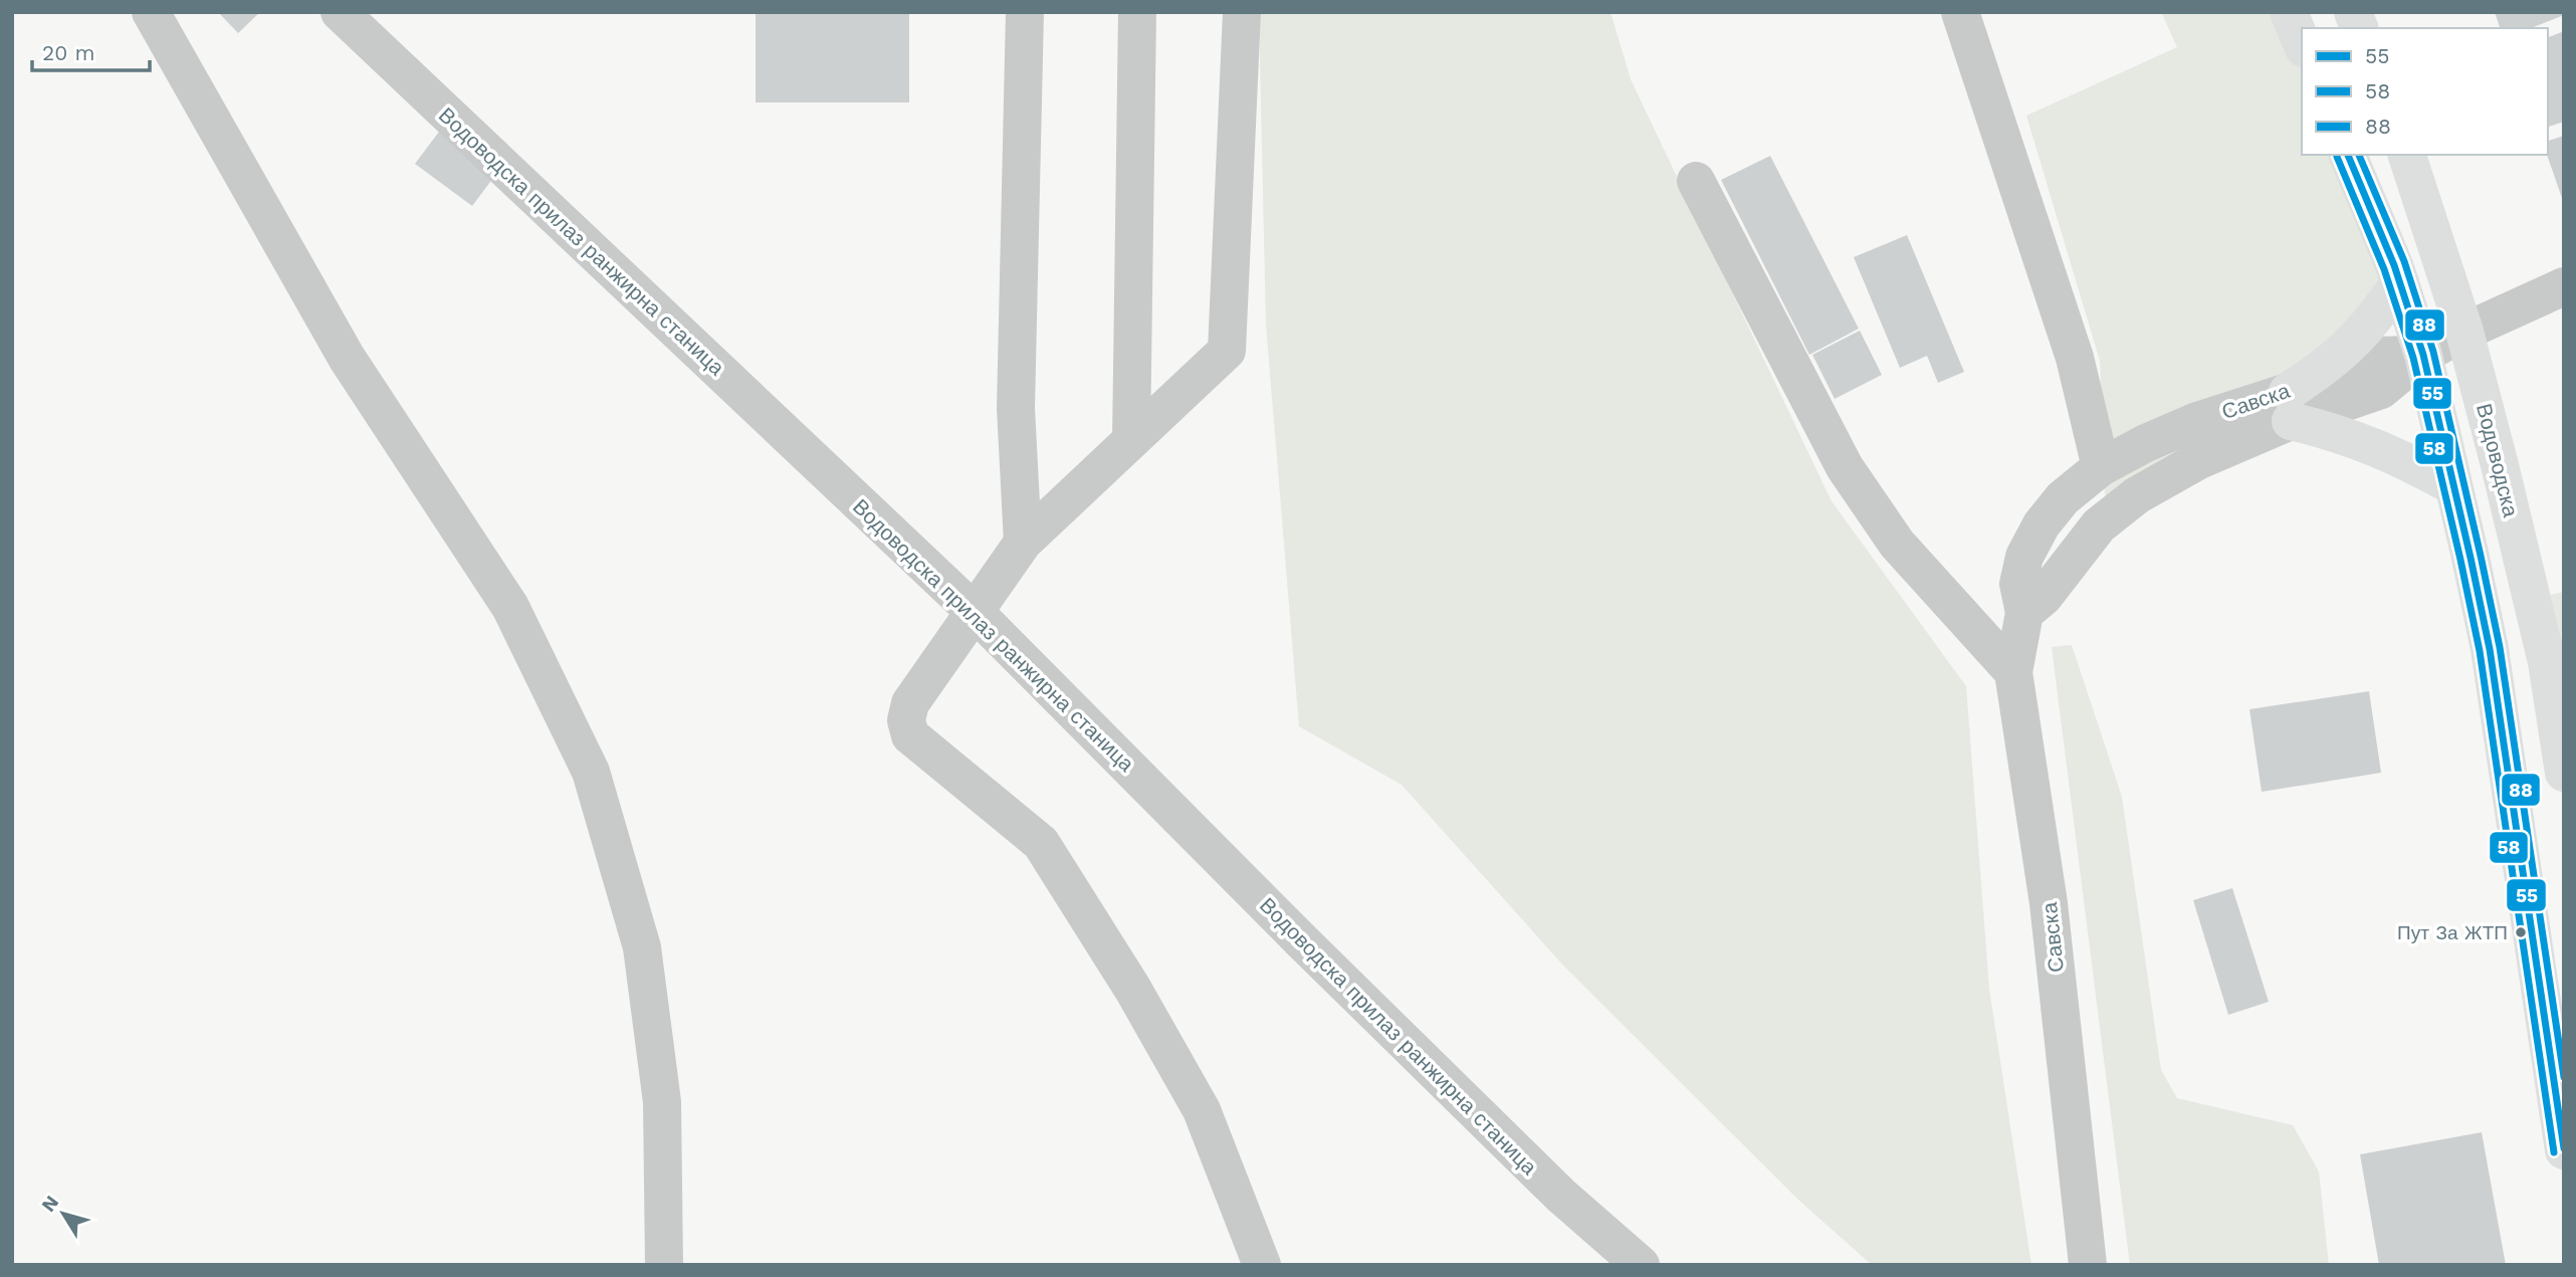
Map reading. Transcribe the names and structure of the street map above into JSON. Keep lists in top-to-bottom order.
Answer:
{
  "streets": {
    "main road": ["Водоводска"],
    "street": ["Водоводска прилаз ранжирна станица", "Савска"]
  },
  "crossings": [
    ["Савска", "Водоводска"]
  ],
  "places": ["Пут За ЖТП"],
  "lines": ["transit line 55", "transit line 88", "transit line 58"],
  "legend": ["55", "58", "88"],
  "scale_bar": "20 m",
  "north": "top left"
}
